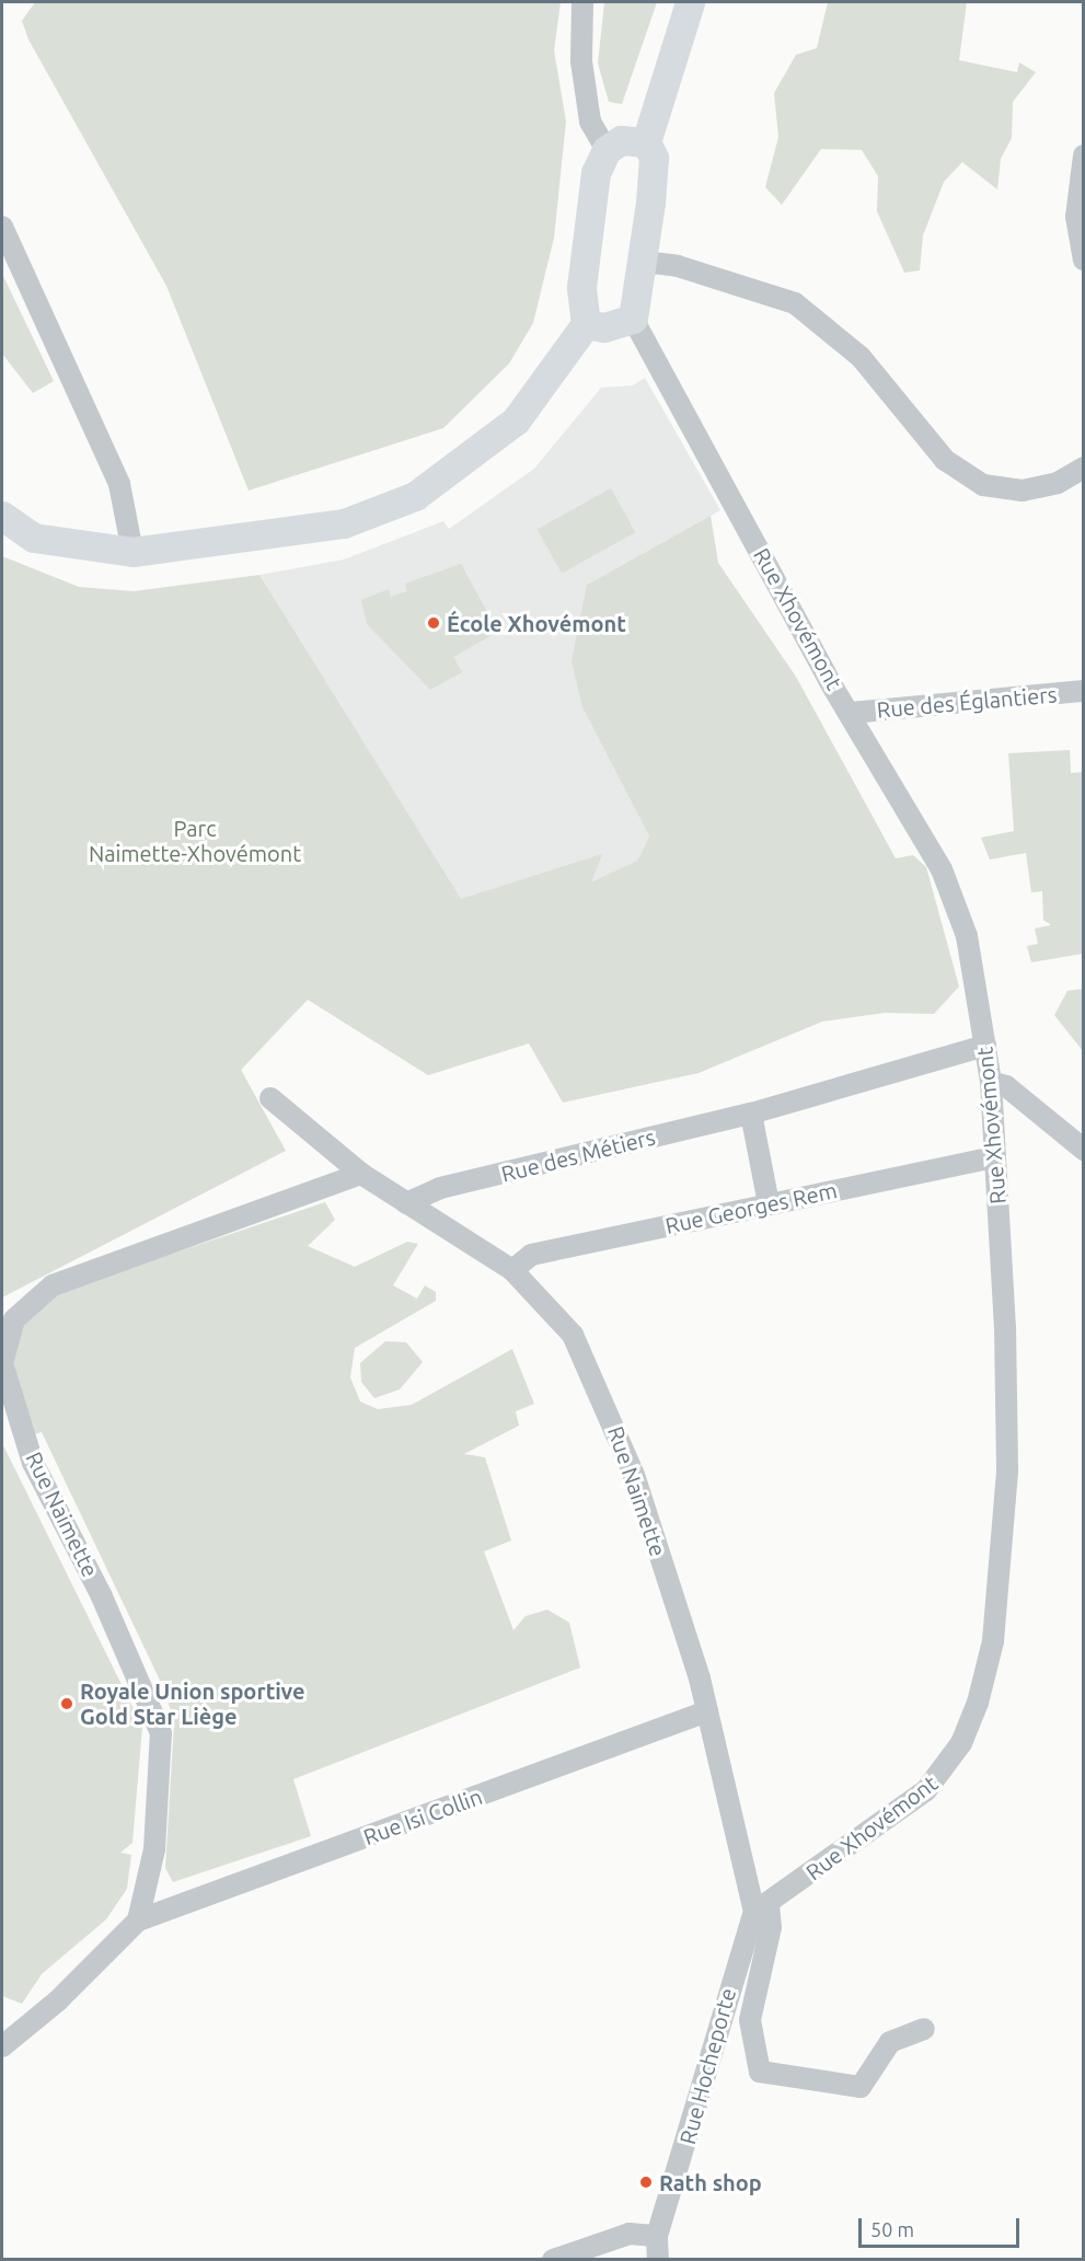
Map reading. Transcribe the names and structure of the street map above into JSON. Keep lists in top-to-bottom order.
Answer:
{
  "streets": {
    "street": [
      "Rue Xhovémont",
      "Rue des Églantiers",
      "Rue des Métiers",
      "Rue Georges Rem",
      "Rue Naimette",
      "Rue Isi Collin",
      "Rue Hocheporte"
    ]
  },
  "crossings": [
    ["Rue Xhovémont", "Rue des Églantiers"],
    ["Rue Xhovémont", "Rue des Métiers"],
    ["Rue Xhovémont", "Rue Georges Rem"],
    ["Rue Xhovémont", "Rue Naimette"],
    ["Rue Xhovémont", "Rue Hocheporte"],
    ["Rue des Métiers", "Rue Naimette"],
    ["Rue Georges Rem", "Rue Naimette"],
    ["Rue Naimette", "Rue Isi Collin"],
    ["Rue Naimette", "Rue Hocheporte"]
  ],
  "parks": ["Parc Naimette-Xhovémont"],
  "places": ["École Xhovémont", "Royale Union sportive Gold Star Liège", "Rath shop"],
  "scale_bar": "50 m"
}
